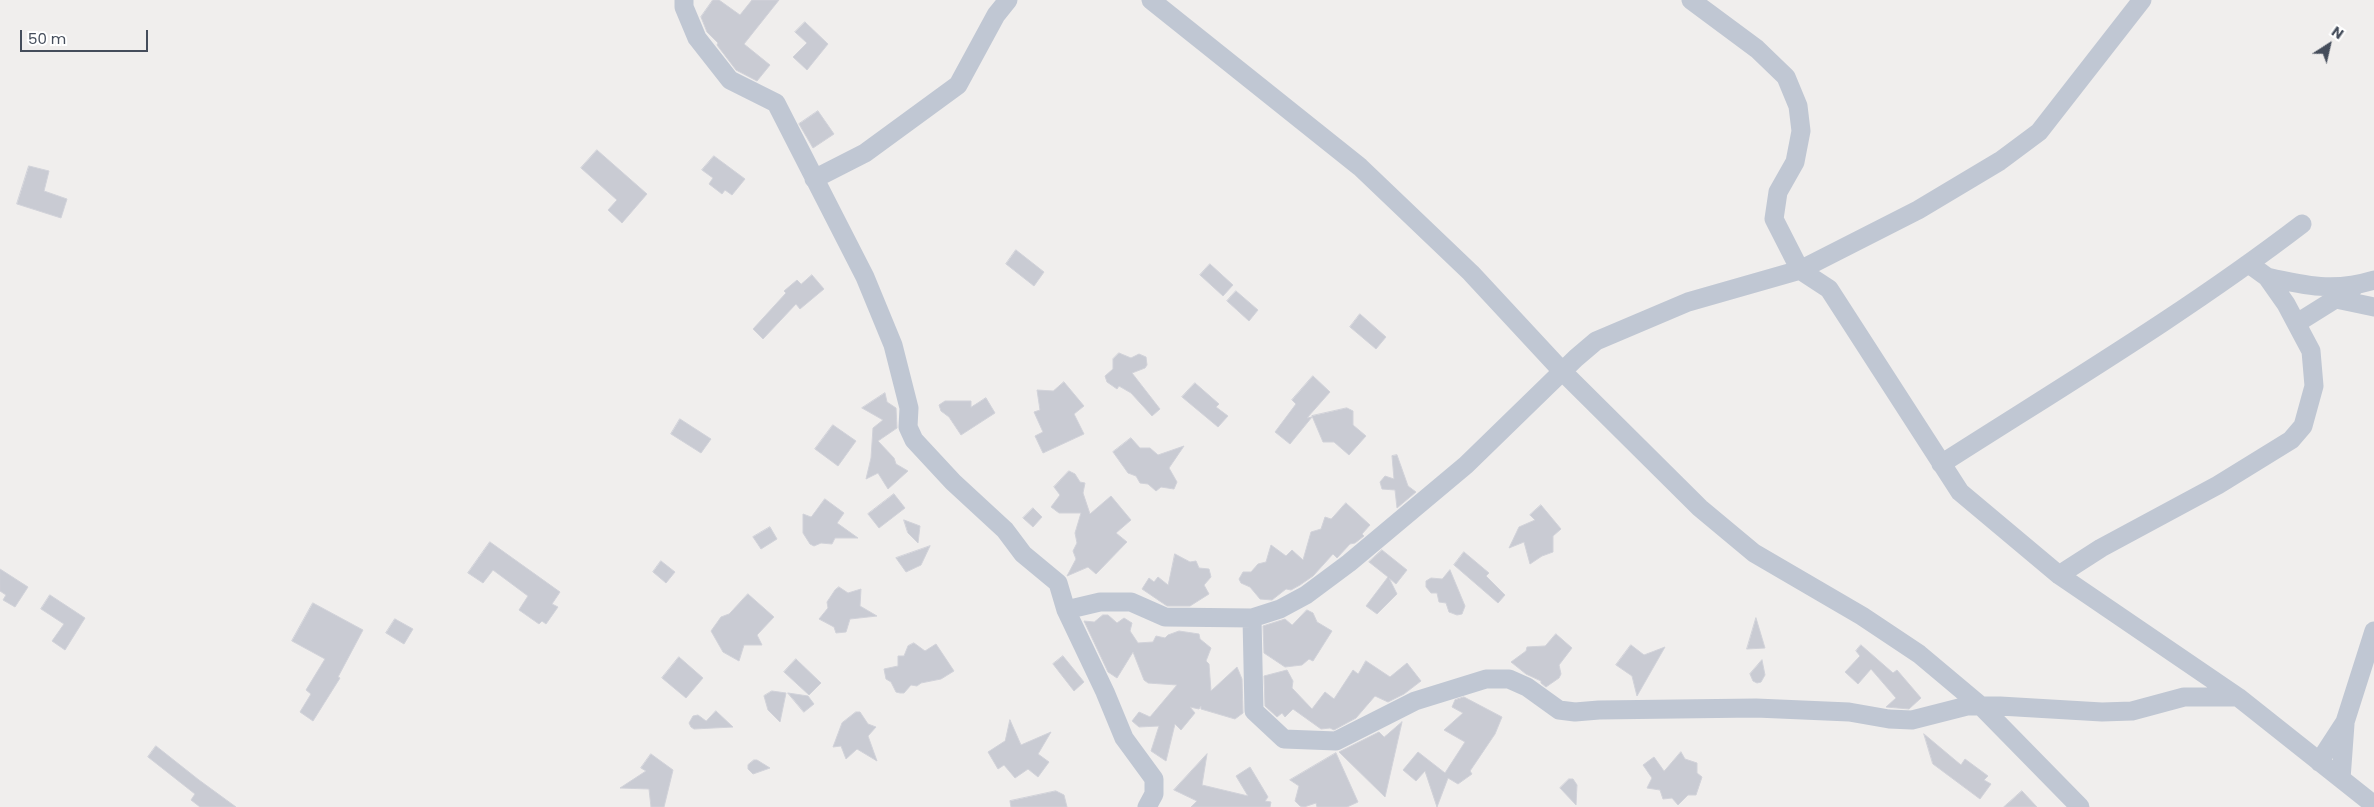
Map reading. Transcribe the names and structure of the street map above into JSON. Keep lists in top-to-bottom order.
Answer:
{
  "scale_bar": "50 m",
  "north": "top right"
}
